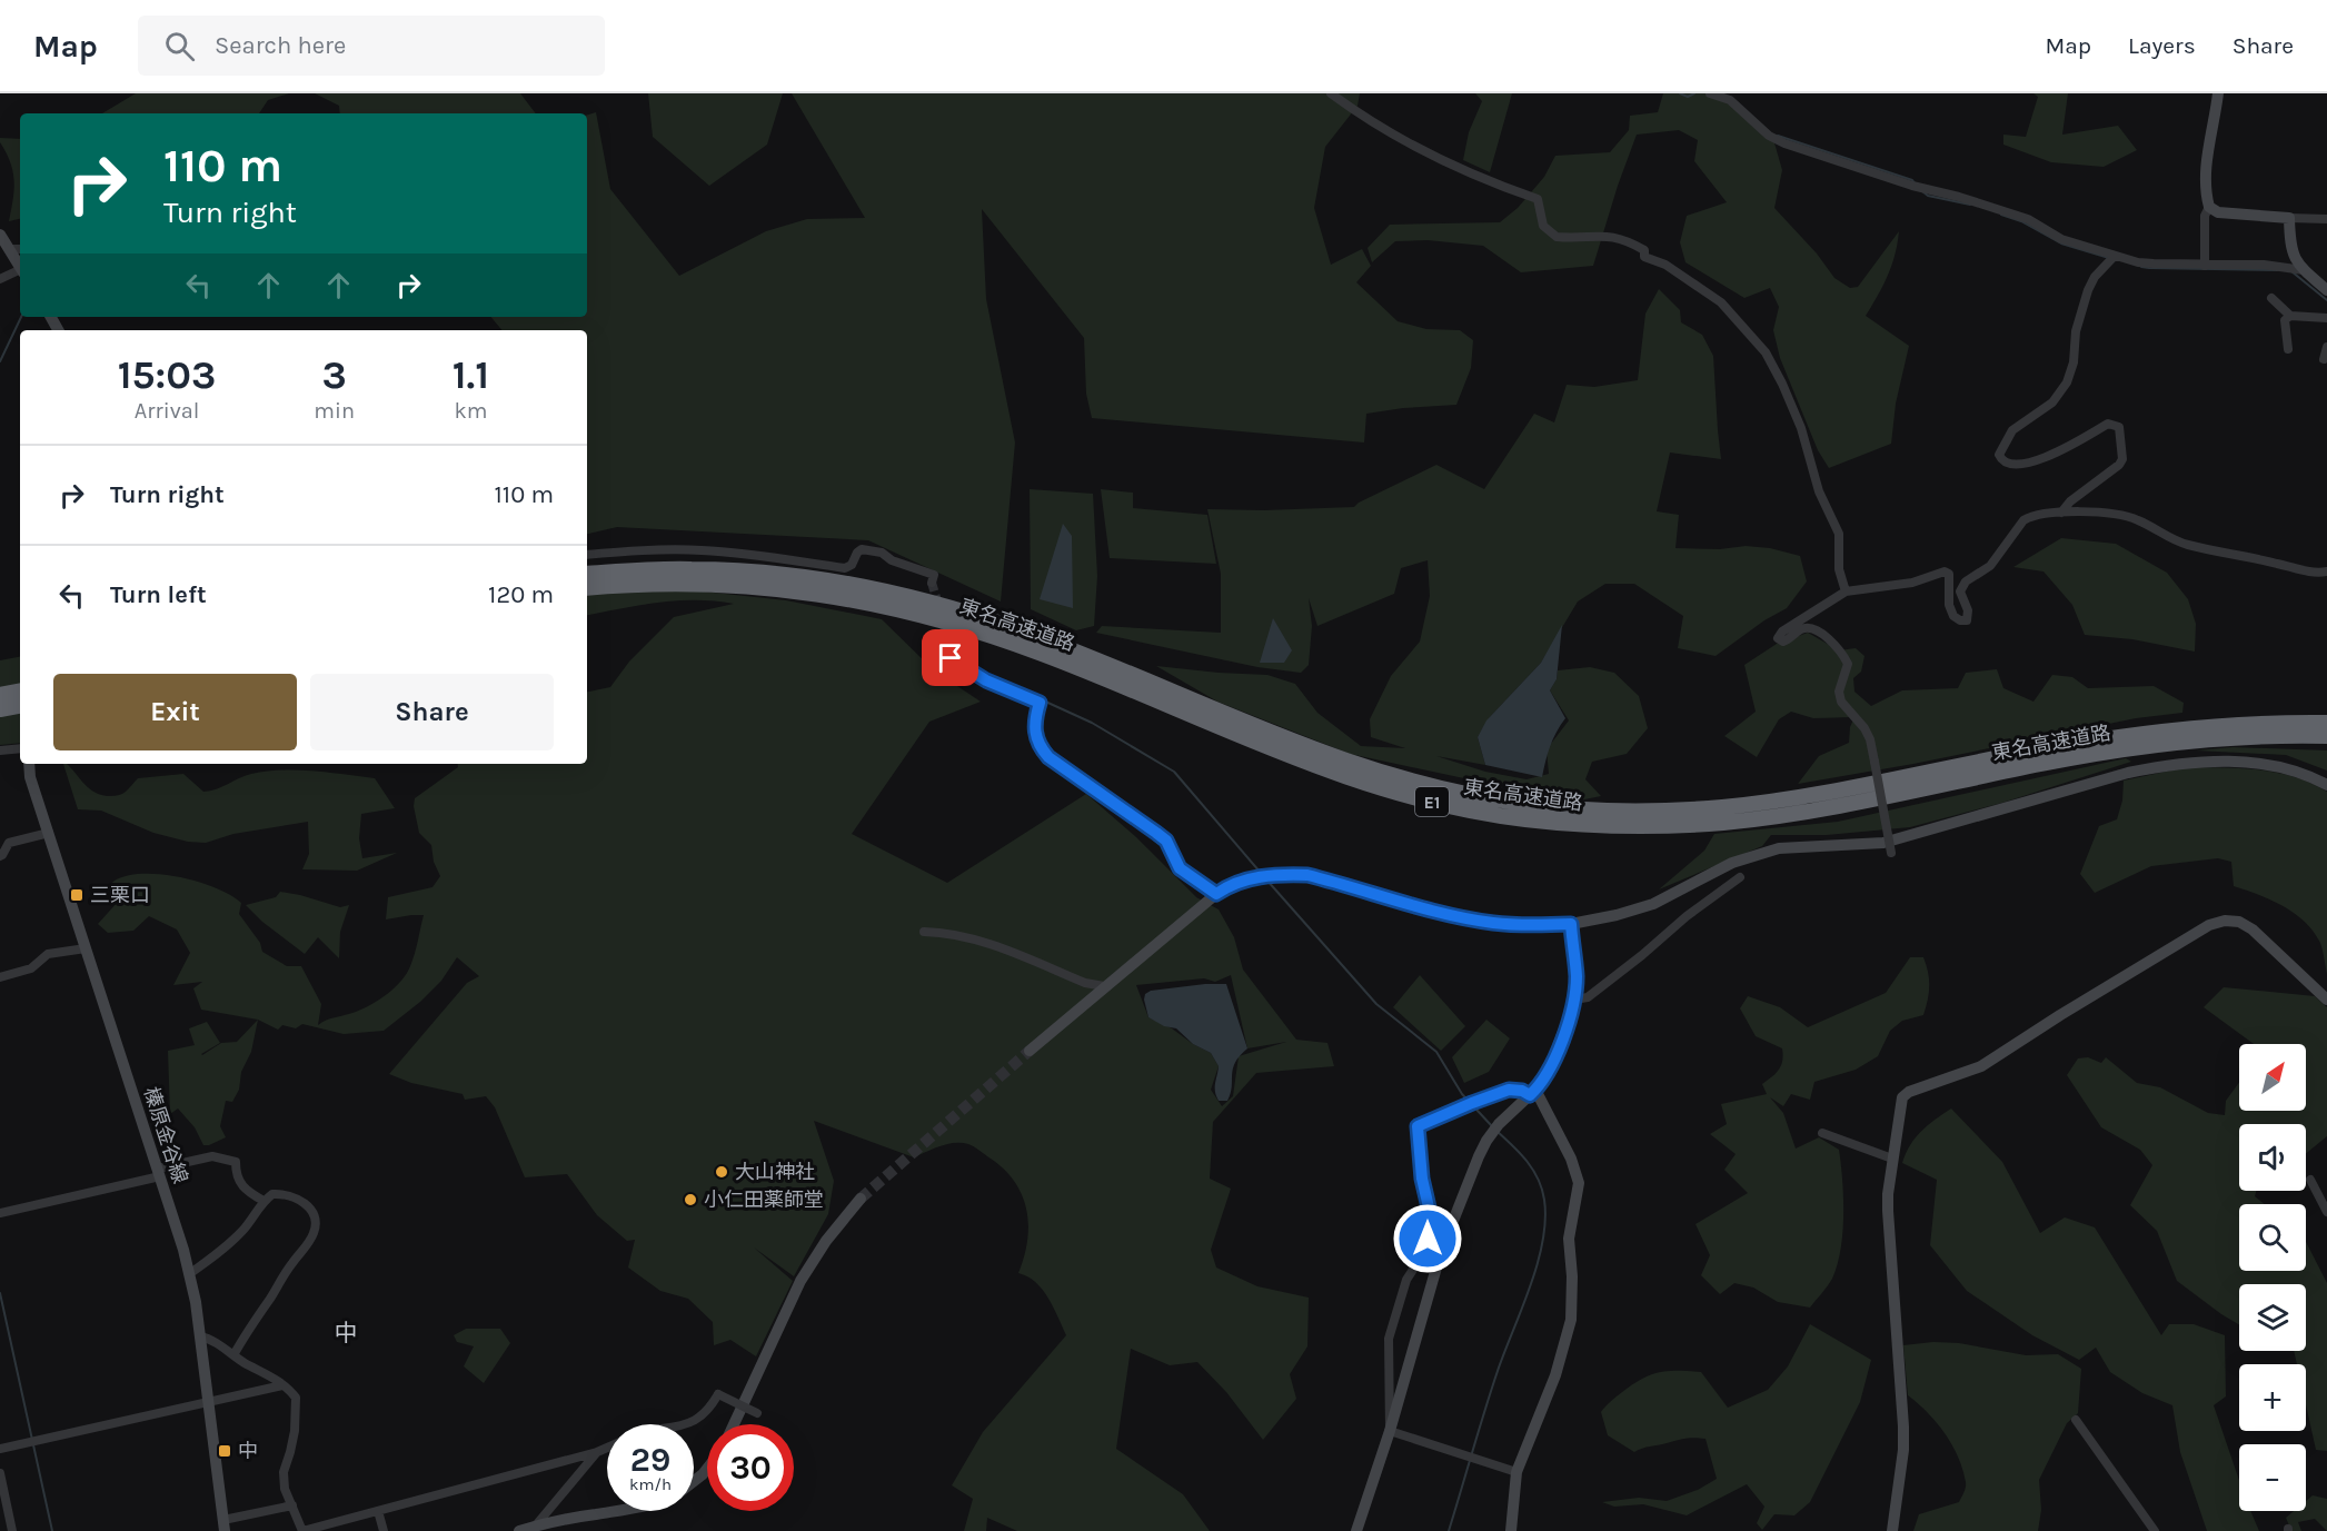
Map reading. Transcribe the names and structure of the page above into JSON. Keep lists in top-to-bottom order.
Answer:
{
  "streets": {
    "highway": ["東名高速道路", "E1"],
    "street": ["榛原金谷線"]
  },
  "districts": ["中"],
  "places": {
    "transit": ["三栗口", "中"],
    "other": ["大山神社", "小仁田薬師堂"]
  },
  "north": "top right",
  "page": {
    "header": "Map",
    "search": "Search here",
    "nav": ["Map", "Layers", "Share"],
    "turn": ["110 m", "Turn right"],
    "eta": [
      "15:03",
      "Arrival",
      "3",
      "min",
      "1.1",
      "km"
    ],
    "list": [
      {
        "name": "Turn right",
        "value": "110 m"
      },
      {
        "name": "Turn left",
        "value": "120 m"
      }
    ],
    "buttons": ["Exit", "Share"],
    "map_buttons": ["+", "−"],
    "speed": "29 km/h",
    "limit": "30"
  }
}
